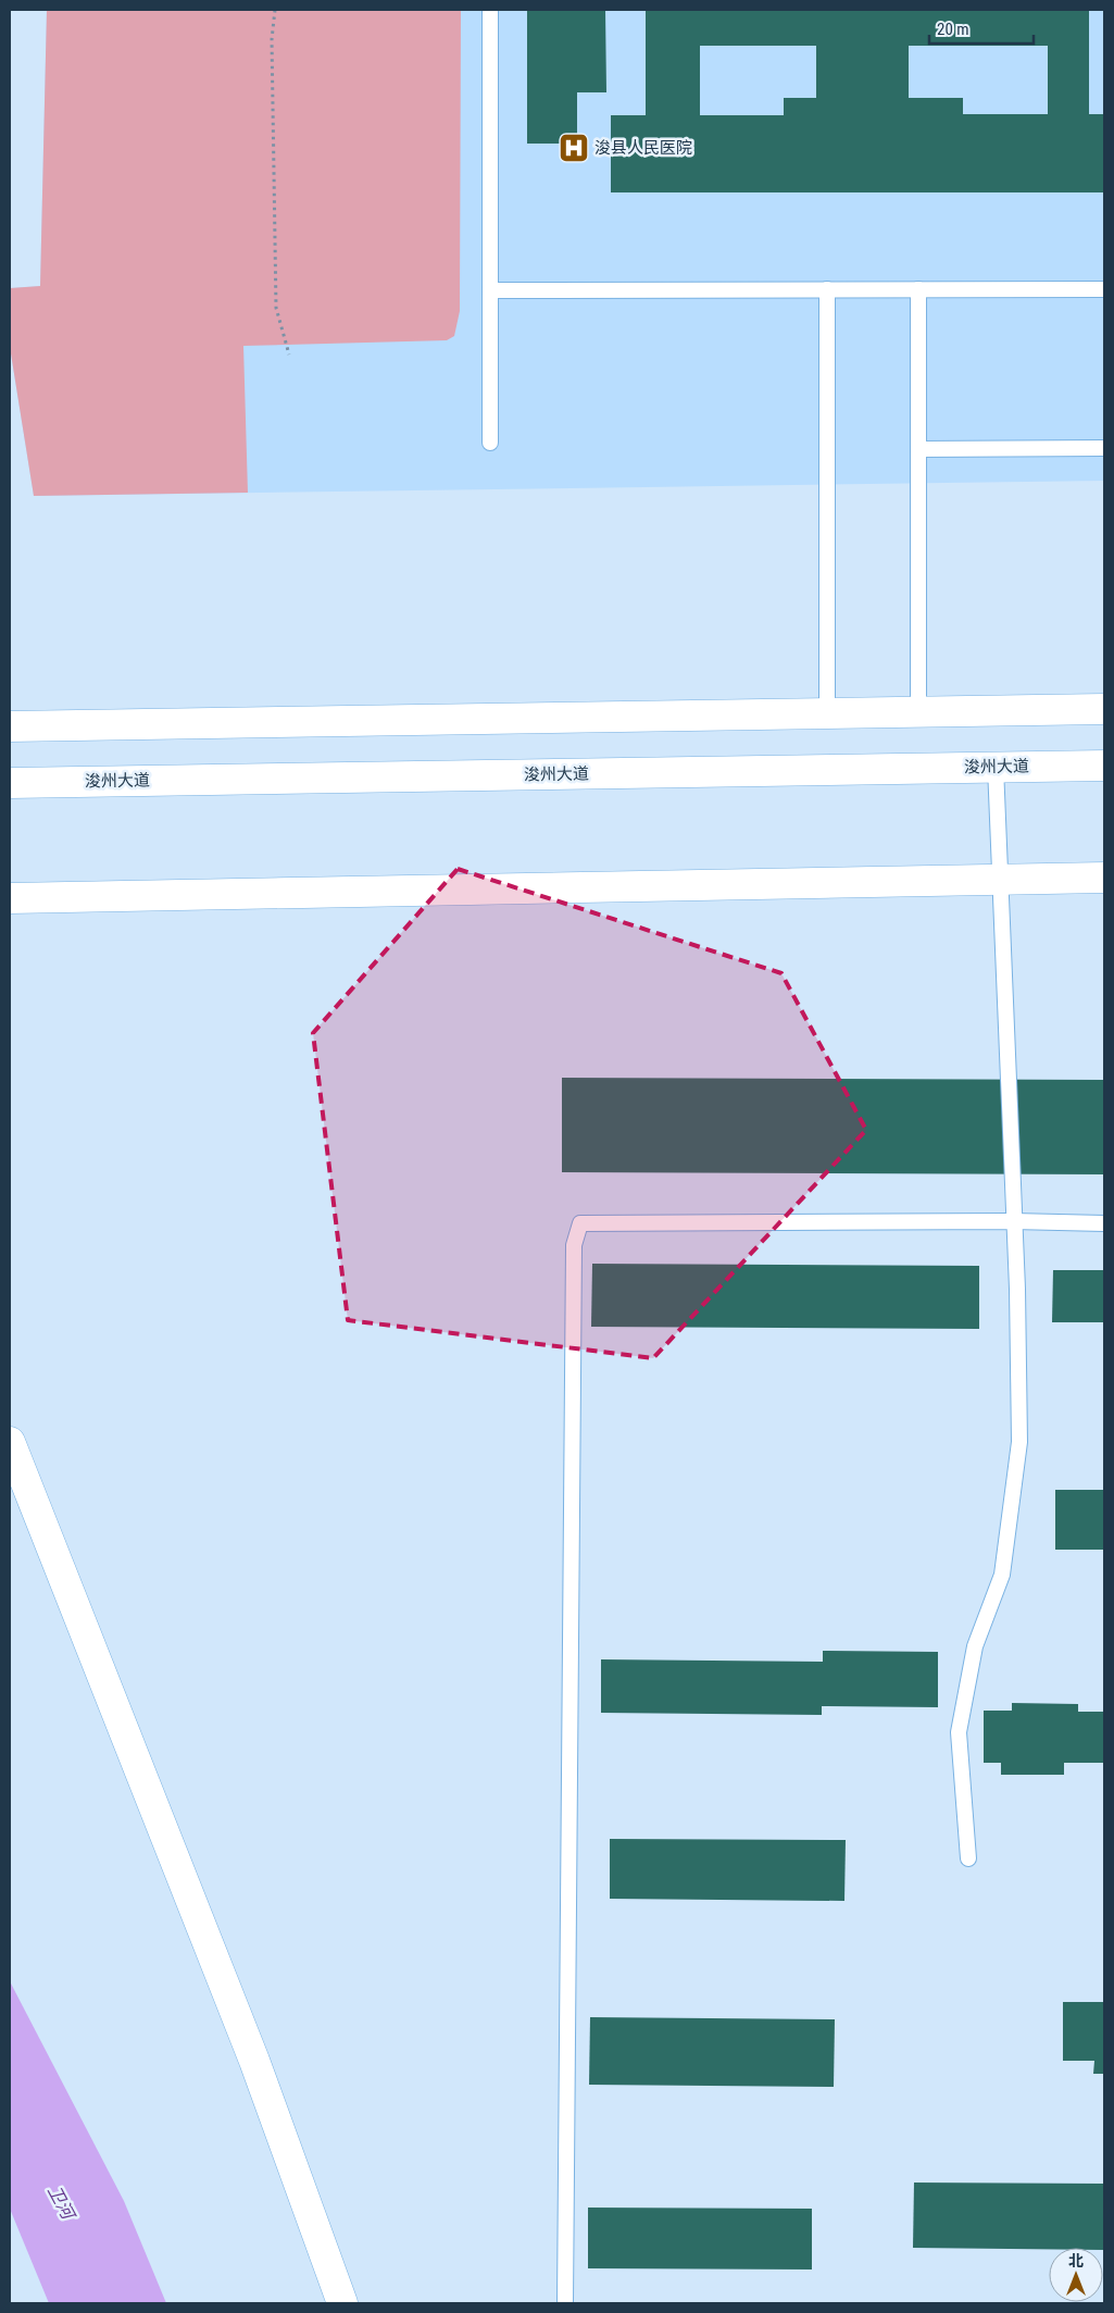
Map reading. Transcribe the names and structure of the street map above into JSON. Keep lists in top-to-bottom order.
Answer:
{
  "streets": {
    "main road": ["浚州大道"]
  },
  "water": ["卫河"],
  "places": {
    "hospital": ["浚县人民医院"]
  },
  "scale_bar": "20 m",
  "north": "top"
}
